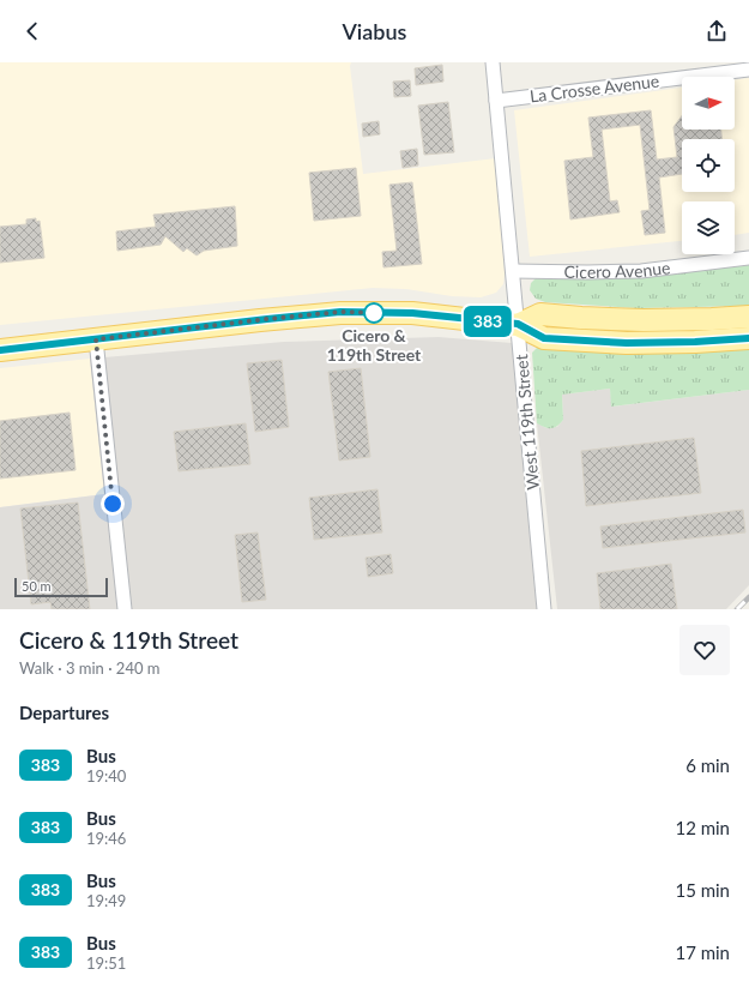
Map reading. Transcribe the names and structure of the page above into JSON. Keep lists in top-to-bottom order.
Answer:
{
  "streets": {
    "street": ["La Crosse Avenue", "Cicero Avenue", "West 119th Street"]
  },
  "crossings": [
    ["La Crosse Avenue", "West 119th Street"],
    ["Cicero Avenue", "West 119th Street"]
  ],
  "places": ["Cicero & 119th Street"],
  "lines": ["bus line 383"],
  "scale_bar": "50 m",
  "north": "right",
  "page": {
    "header": "Viabus",
    "on_map": "383",
    "scale": "50 m",
    "heading": [
      ["Cicero & 119th Street", "Walk · 3 min · 240 m"],
      "Departures"
    ],
    "list": [
      {
        "mark": "383",
        "name": "Bus",
        "note": "19:40",
        "value": "6 min"
      },
      {
        "mark": "383",
        "name": "Bus",
        "note": "19:46",
        "value": "12 min"
      },
      {
        "mark": "383",
        "name": "Bus",
        "note": "19:49",
        "value": "15 min"
      },
      {
        "mark": "383",
        "name": "Bus",
        "note": "19:51",
        "value": "17 min"
      }
    ]
  }
}
